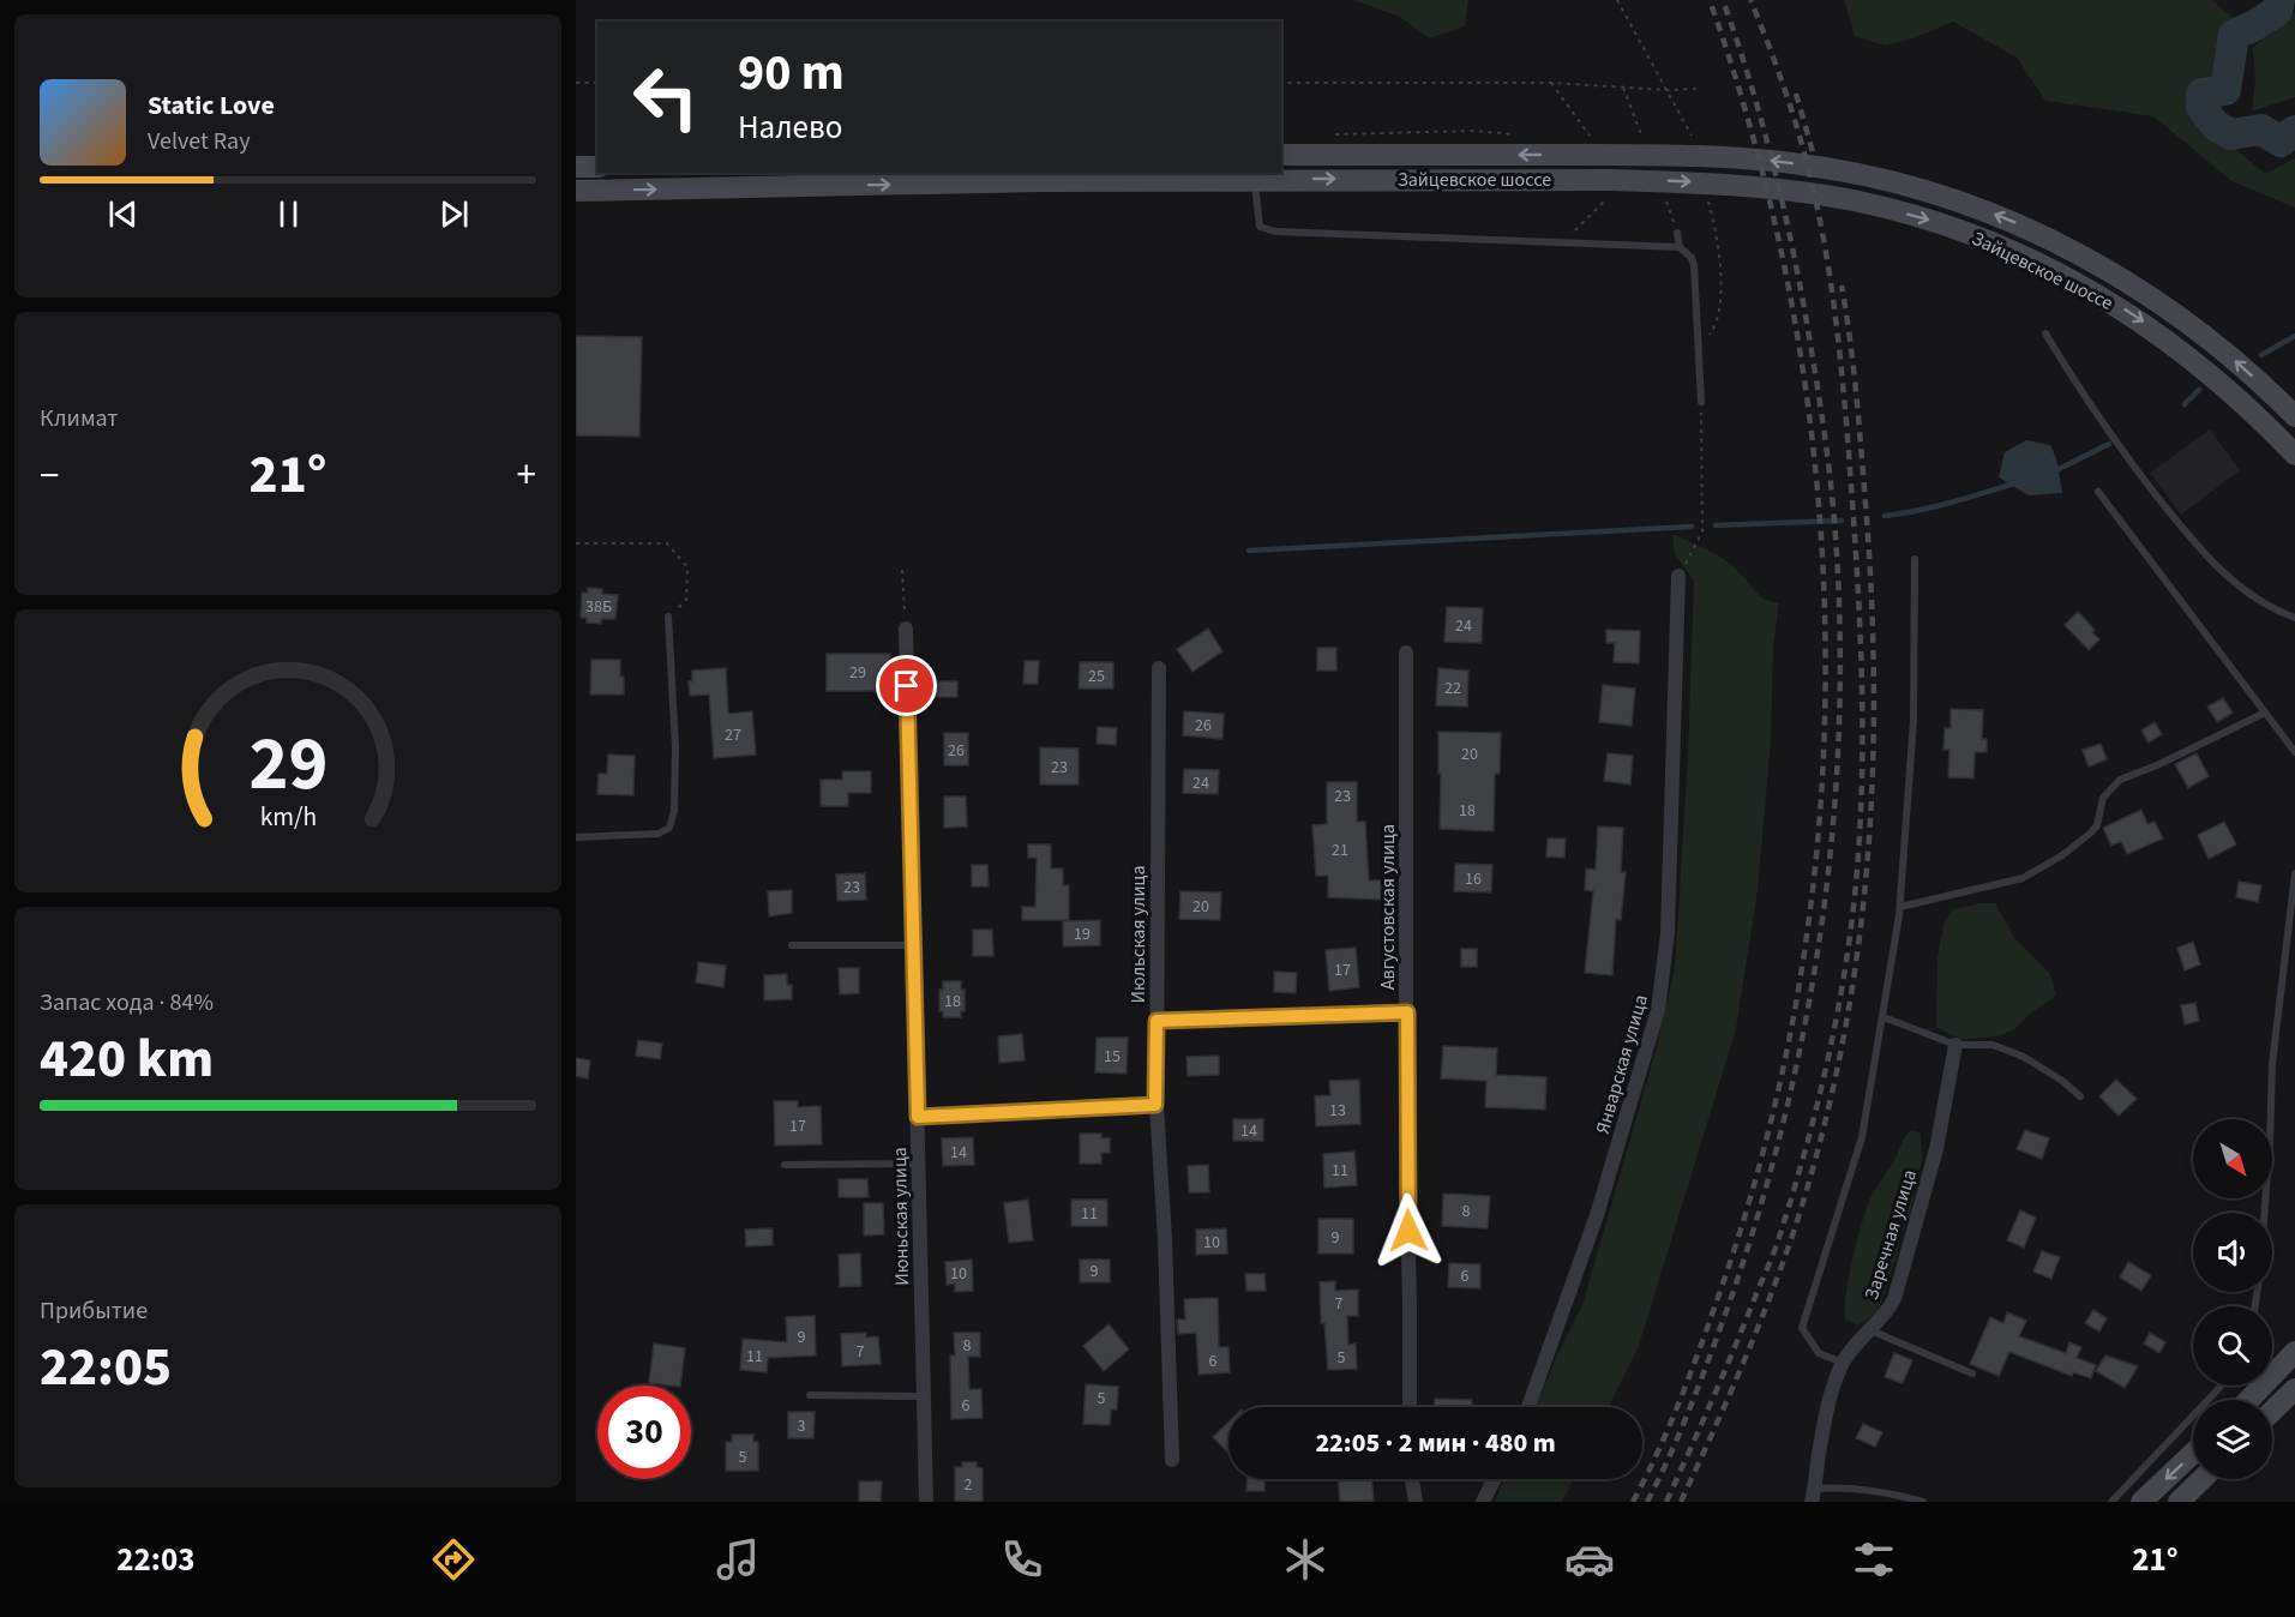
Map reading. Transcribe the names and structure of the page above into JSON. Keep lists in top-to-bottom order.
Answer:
{
  "streets": {
    "main road": ["Зайцевское шоссе"],
    "street": [
      "Августовская улица",
      "Июльская улица",
      "Январская улица",
      "Июньская улица",
      "Заречная улица"
    ]
  },
  "house_numbers": [
    "38Б",
    "24",
    "29",
    "25",
    "22",
    "26",
    "27",
    "26",
    "20",
    "23",
    "24",
    "23",
    "18",
    "21",
    "16",
    "23",
    "20",
    "19",
    "17",
    "18",
    "15",
    "13",
    "17",
    "14",
    "14",
    "11",
    "8",
    "11",
    "9",
    "10",
    "9",
    "10",
    "6",
    "7",
    "9",
    "8",
    "7",
    "11",
    "5",
    "6",
    "5",
    "6",
    "3",
    "5",
    "2"
  ],
  "north": "bottom right",
  "page": {
    "turn": ["90 m", "Налево"],
    "song": ["Static Love", "Velvet Ray"],
    "tile": [
      "Климат",
      ["Запас хода · 84%", "420 km"],
      ["Прибытие", "22:05"]
    ],
    "heat": ["−", "21°", "+"],
    "limit": "30",
    "trip": "22:05 · 2 мин · 480 m",
    "tabs": ["22:03", "21°"],
    "gauge": ["29", "km/h"]
  }
}
